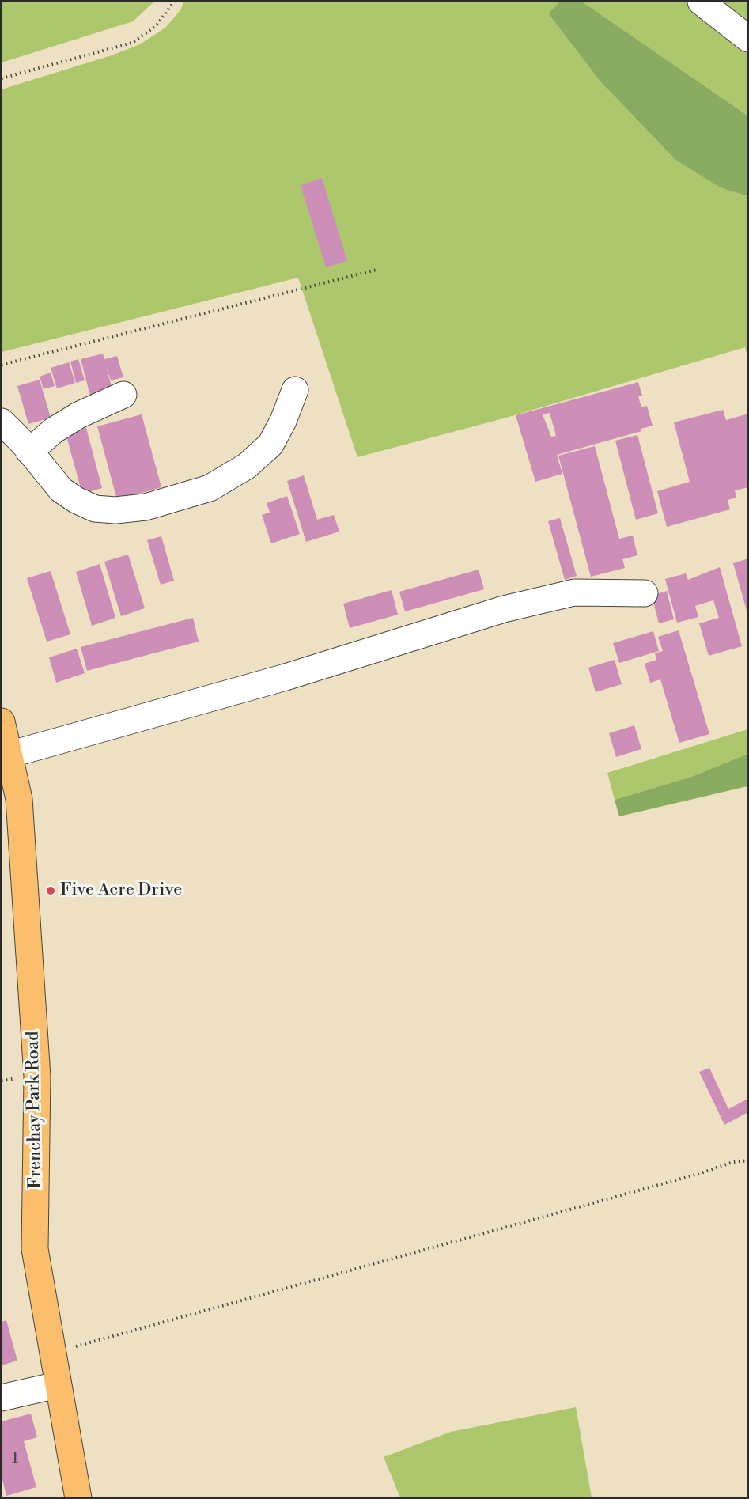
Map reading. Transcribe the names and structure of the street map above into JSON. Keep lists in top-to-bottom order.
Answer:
{
  "streets": {
    "main road": ["Frenchay Park Road"]
  },
  "places": ["Five Acre Drive"],
  "house_numbers": ["1"]
}
